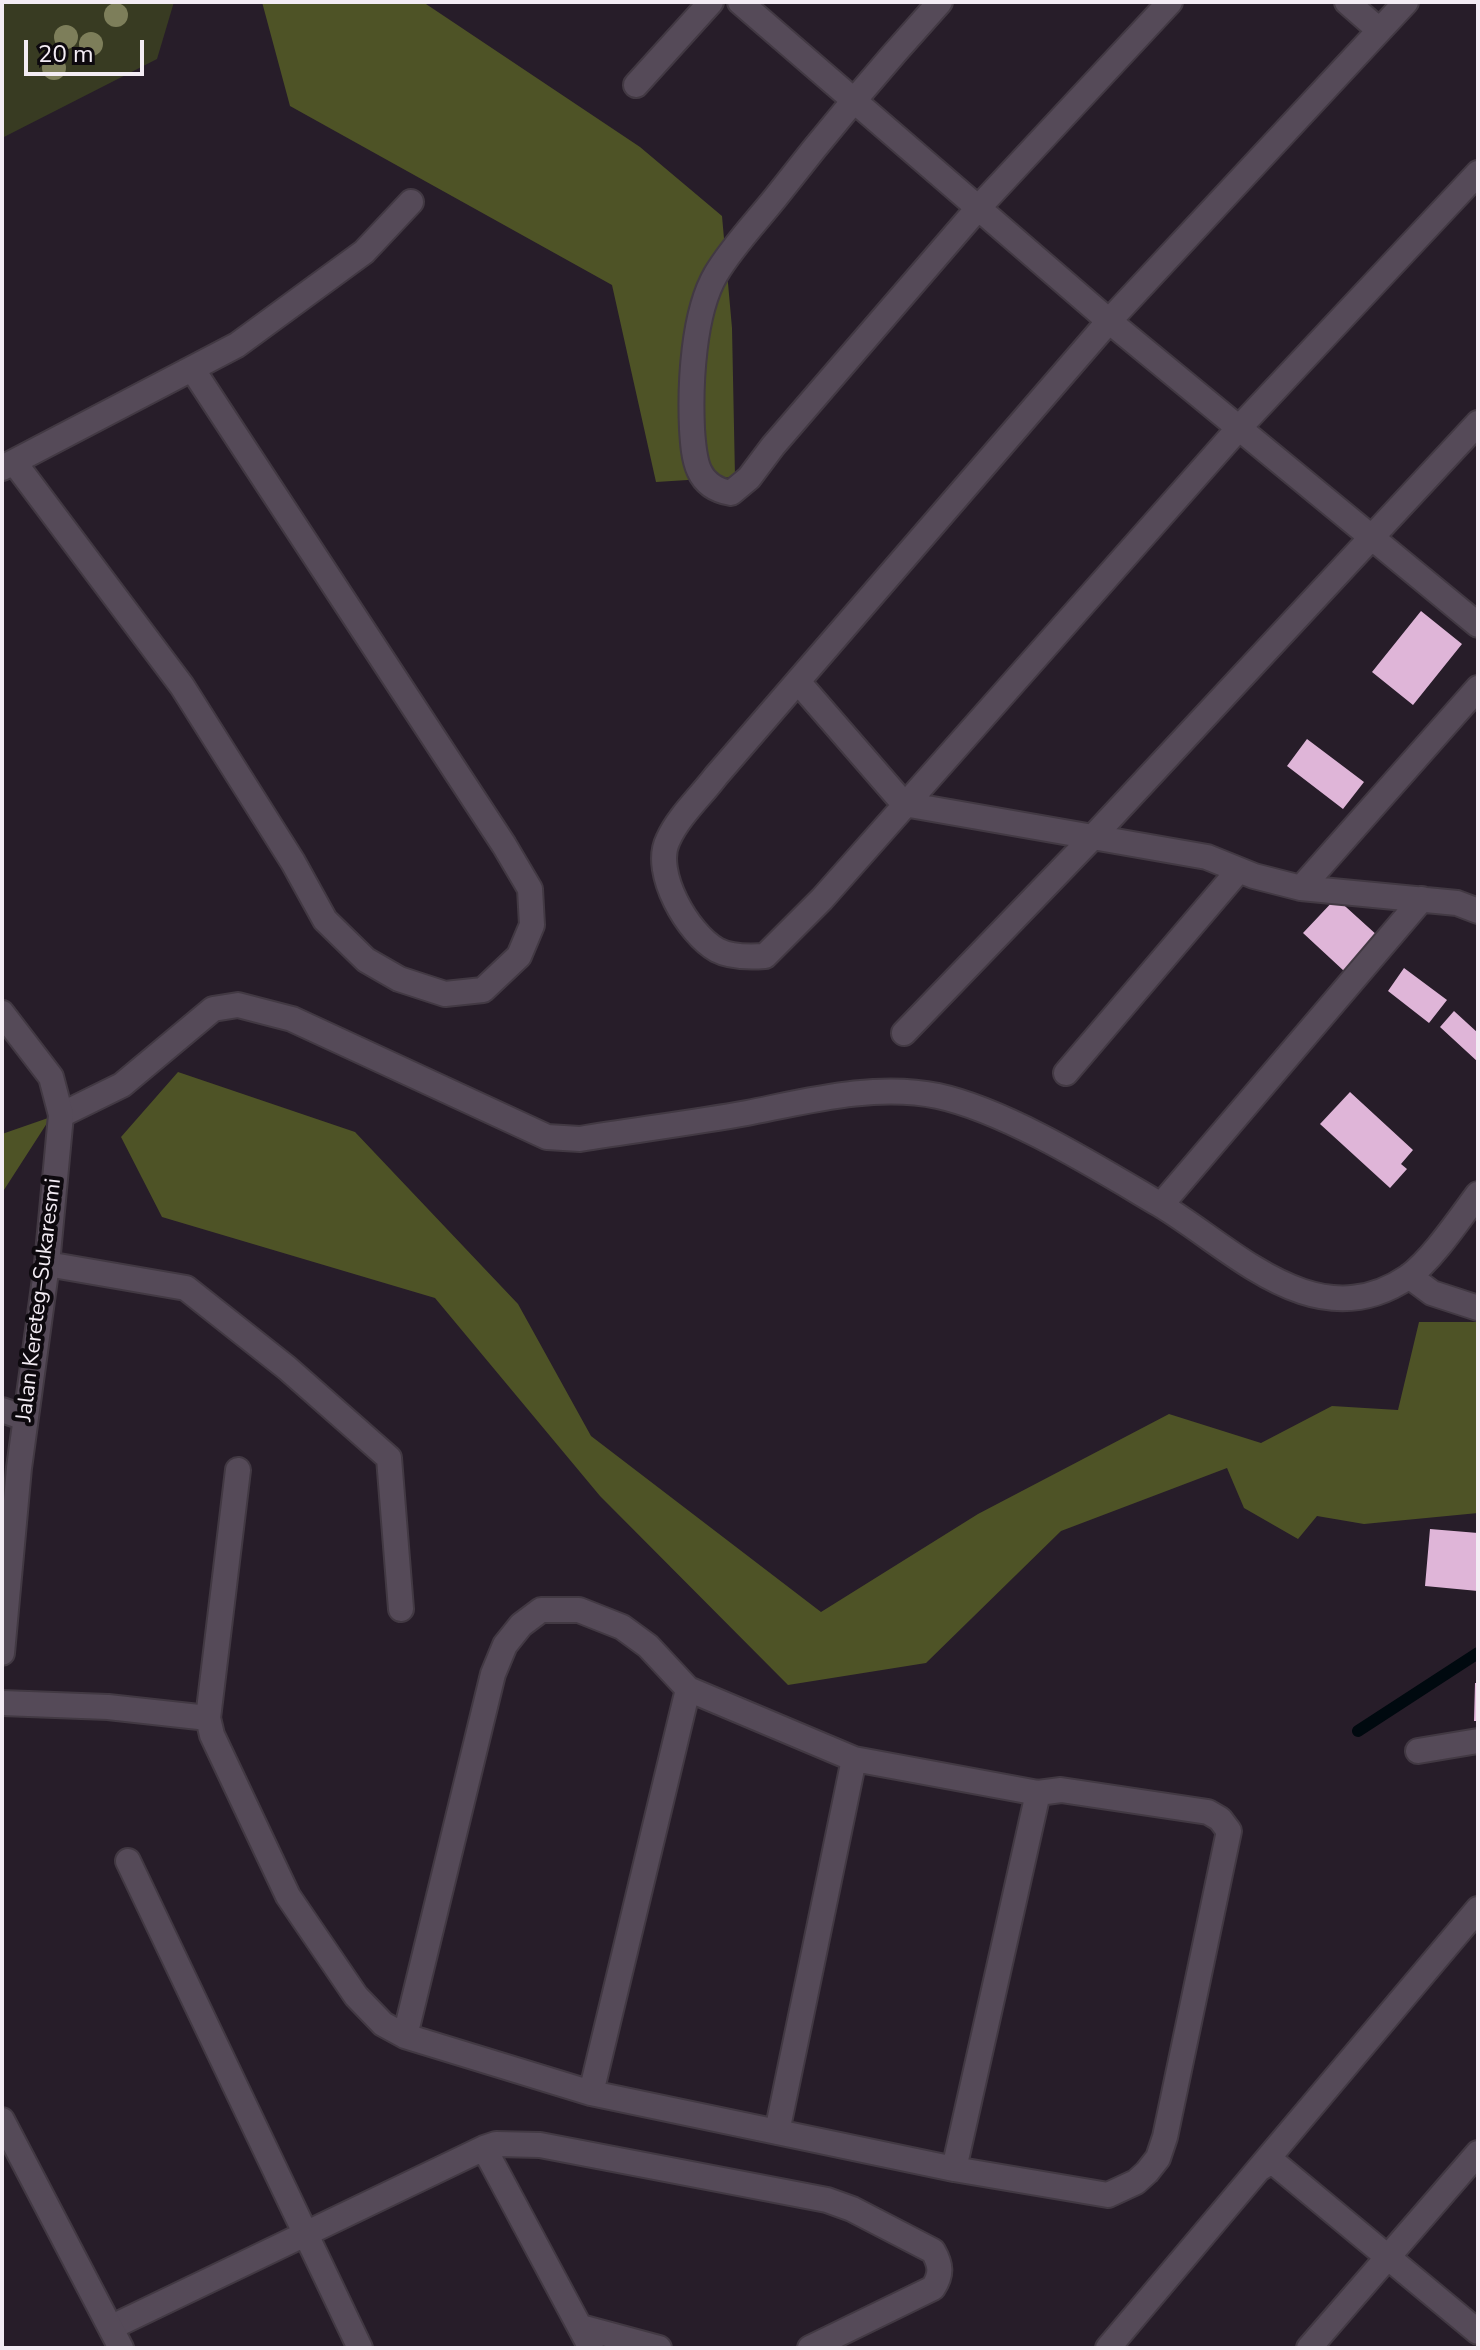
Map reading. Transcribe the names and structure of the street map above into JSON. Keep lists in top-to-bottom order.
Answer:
{
  "streets": {
    "street": ["Jalan Kereteg–Sukaresmi"]
  },
  "scale_bar": "20 m"
}
